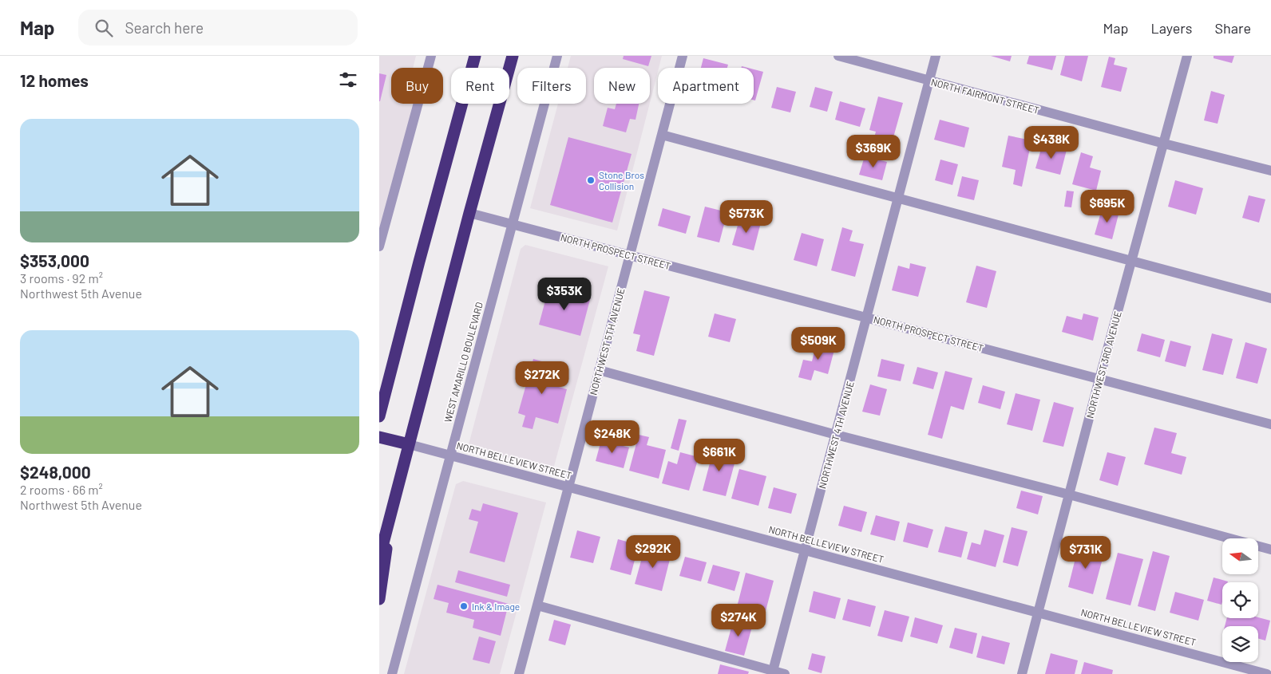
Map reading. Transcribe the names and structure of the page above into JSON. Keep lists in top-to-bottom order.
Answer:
{
  "streets": {
    "highway": ["NORTH BELLEVIEW STREET"],
    "street": [
      "NORTH FAIRMONT STREET",
      "NORTH PROSPECT STREET",
      "NORTHWEST 5TH AVENUE",
      "WEST AMARILLO BOULEVARD",
      "NORTHWEST 3RD AVENUE",
      "NORTHWEST 4TH AVENUE"
    ]
  },
  "crossings": [
    ["NORTH FAIRMONT STREET", "NORTHWEST 3RD AVENUE"],
    ["NORTH FAIRMONT STREET", "NORTHWEST 4TH AVENUE"],
    ["NORTH PROSPECT STREET", "NORTHWEST 5TH AVENUE"],
    ["NORTH PROSPECT STREET", "WEST AMARILLO BOULEVARD"],
    ["NORTH PROSPECT STREET", "NORTHWEST 3RD AVENUE"],
    ["NORTH PROSPECT STREET", "NORTHWEST 4TH AVENUE"],
    ["NORTHWEST 5TH AVENUE", "NORTH BELLEVIEW STREET"],
    ["WEST AMARILLO BOULEVARD", "NORTH BELLEVIEW STREET"],
    ["NORTHWEST 3RD AVENUE", "NORTH BELLEVIEW STREET"],
    ["NORTHWEST 4TH AVENUE", "NORTH BELLEVIEW STREET"]
  ],
  "places": ["Stone Bros Collision", "Ink & Image"],
  "north": "left",
  "page": {
    "header": "Map",
    "search": "Search here",
    "nav": ["Map", "Layers", "Share"],
    "heading": "12 homes",
    "chip": [
      "Buy",
      "Rent",
      "Filters",
      "New",
      "Apartment"
    ],
    "list": [
      {
        "name": "$353,000",
        "note": "3 rooms · 92 m² · Northwest 5th Avenue"
      },
      {
        "name": "$248,000",
        "note": "2 rooms · 66 m² · Northwest 5th Avenue"
      }
    ],
    "price": [
      "$438K",
      "$369K",
      "$695K",
      "$573K",
      "$353K",
      "$509K",
      "$272K",
      "$248K",
      "$661K",
      "$292K",
      "$731K",
      "$274K"
    ]
  }
}
